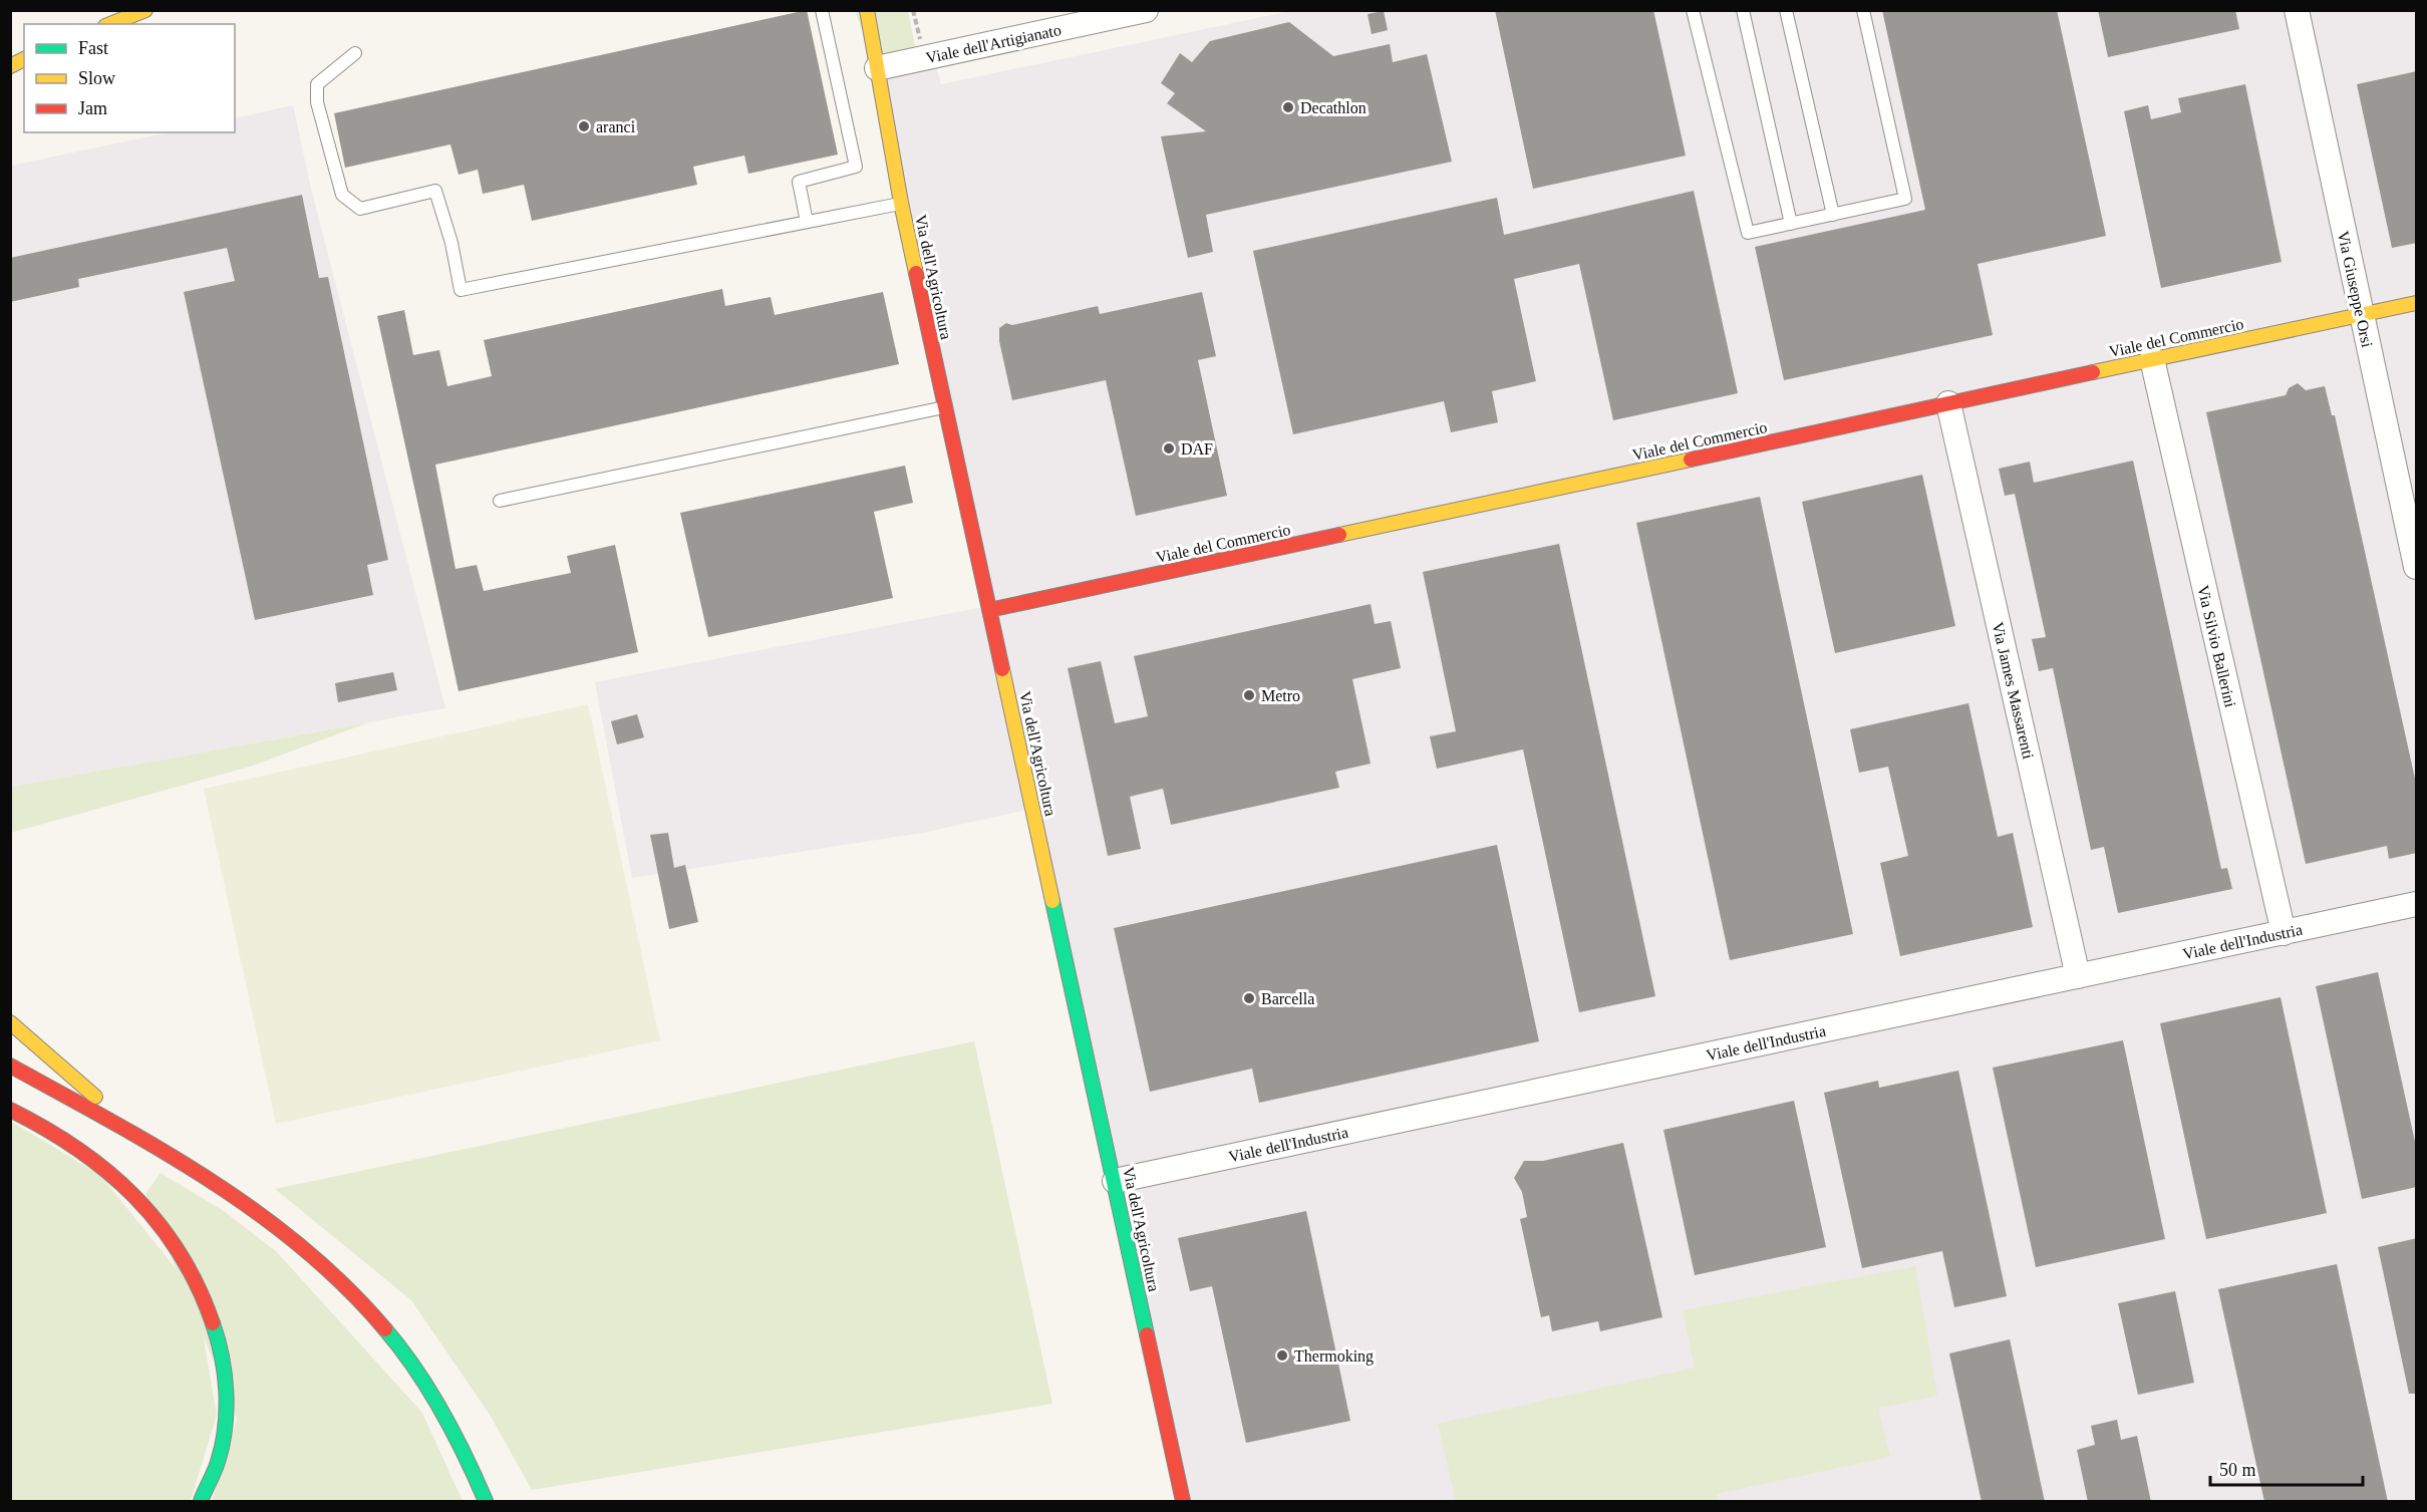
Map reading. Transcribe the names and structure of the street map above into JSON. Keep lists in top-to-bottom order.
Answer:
{
  "streets": {
    "main road": ["Via dell'Agricoltura", "Viale del Commercio"],
    "street": [
      "Viale dell'Artigianato",
      "Via Giuseppe Orsi",
      "Via Silvio Ballerini",
      "Via James Massarenti",
      "Viale dell'Industria"
    ]
  },
  "crossings": [
    ["Viale dell'Artigianato", "Via dell'Agricoltura"],
    ["Via dell'Agricoltura", "Viale del Commercio"],
    ["Via dell'Agricoltura", "Viale dell'Industria"],
    ["Via Giuseppe Orsi", "Viale del Commercio"],
    ["Viale del Commercio", "Via Silvio Ballerini"],
    ["Viale del Commercio", "Via James Massarenti"],
    ["Via Silvio Ballerini", "Viale dell'Industria"],
    ["Via James Massarenti", "Viale dell'Industria"]
  ],
  "places": [
    "Decathlon",
    "aranci",
    "DAF",
    "Metro",
    "Barcella",
    "Thermoking"
  ],
  "legend": ["Fast", "Slow", "Jam"],
  "scale_bar": "50 m"
}
